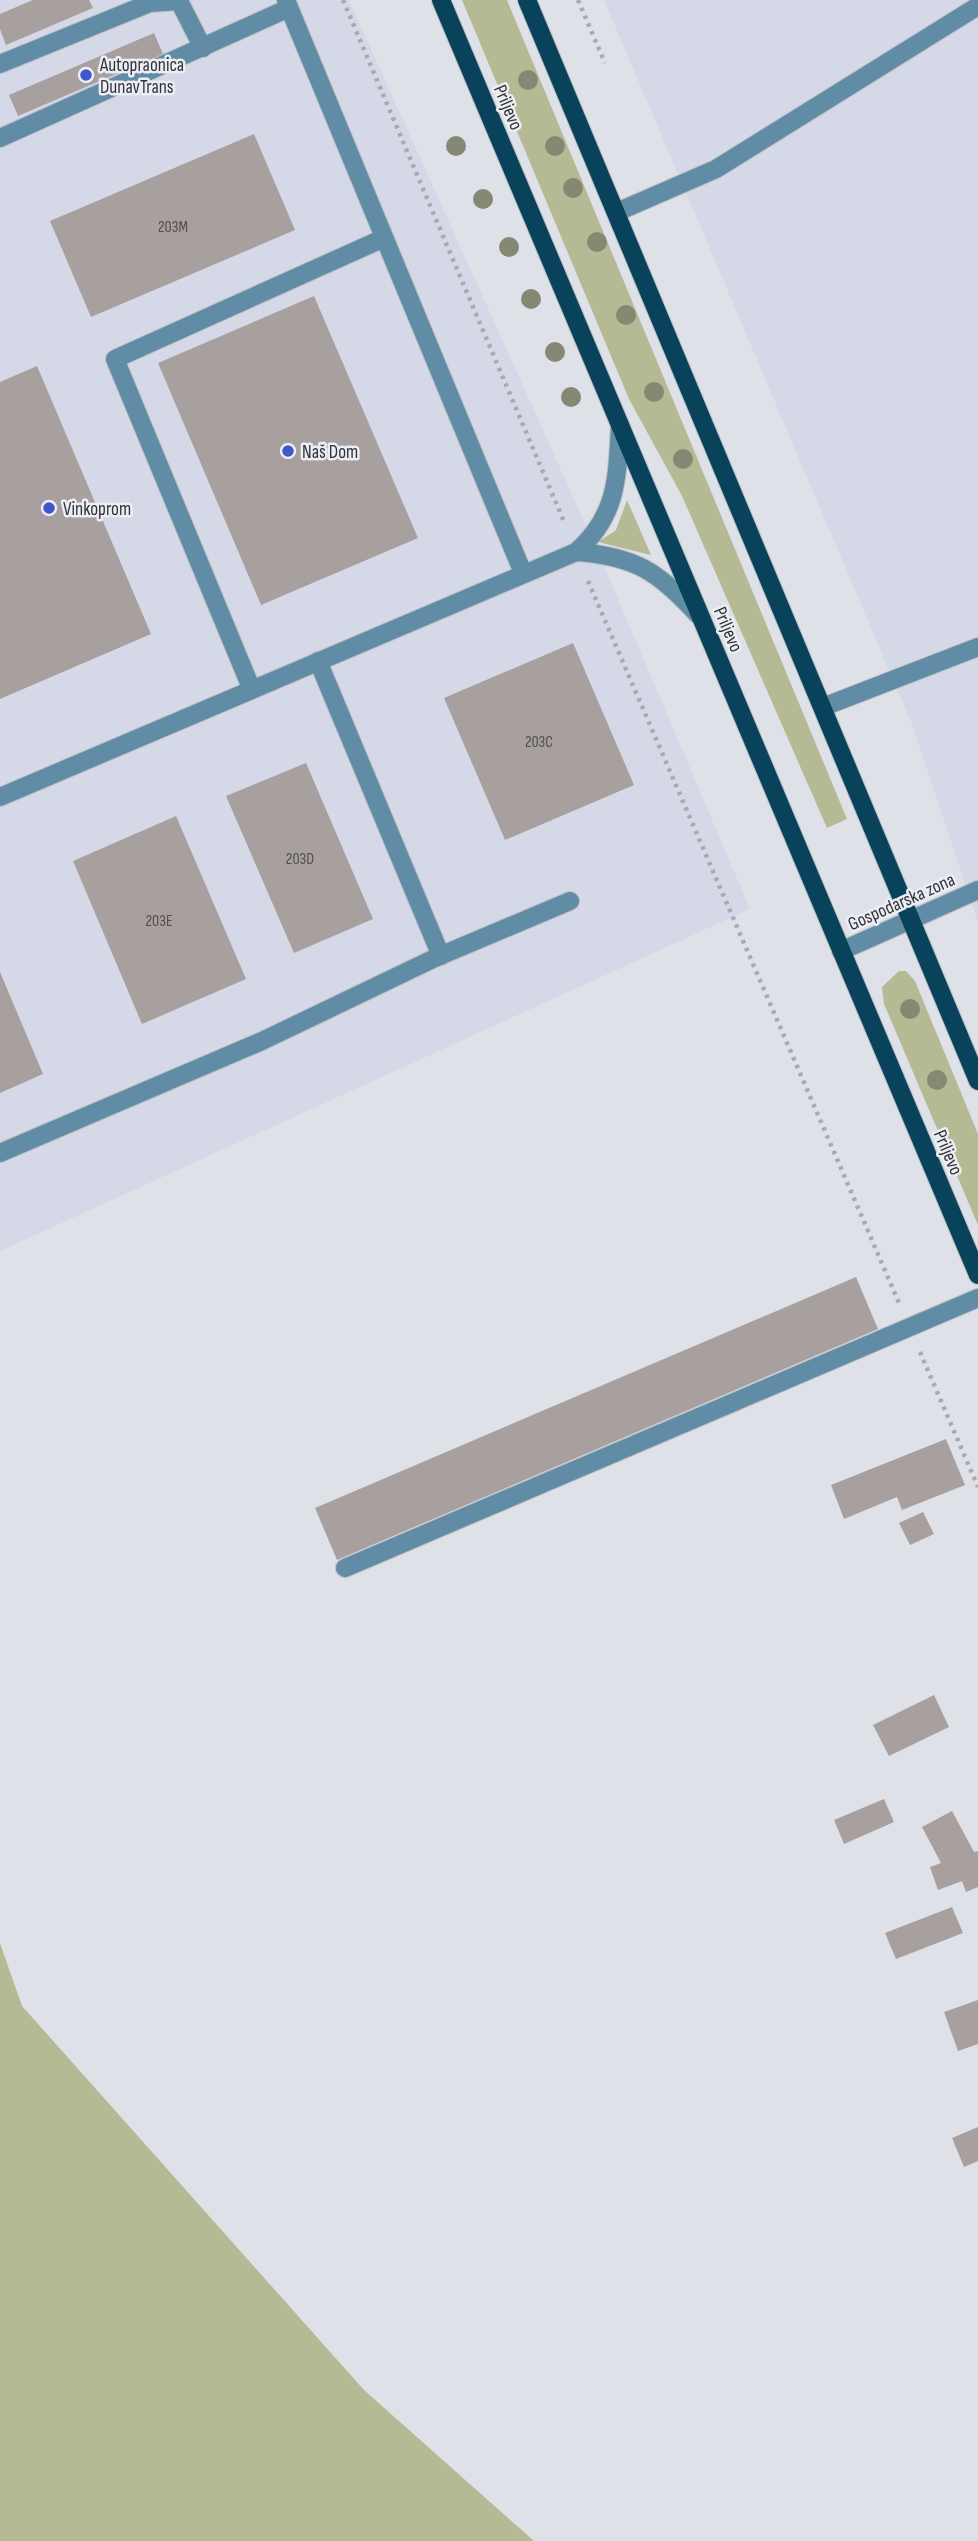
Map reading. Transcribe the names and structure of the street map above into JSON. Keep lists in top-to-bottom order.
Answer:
{
  "streets": {
    "main road": ["Priljevo"],
    "street": ["Gospodarska zona"]
  },
  "crossings": [
    ["Priljevo", "Gospodarska zona"]
  ],
  "places": ["Autopraonica DunavTrans", "Naš Dom", "Vinkoprom"],
  "house_numbers": [
    "203M",
    "203C",
    "203D",
    "203E"
  ]
}
